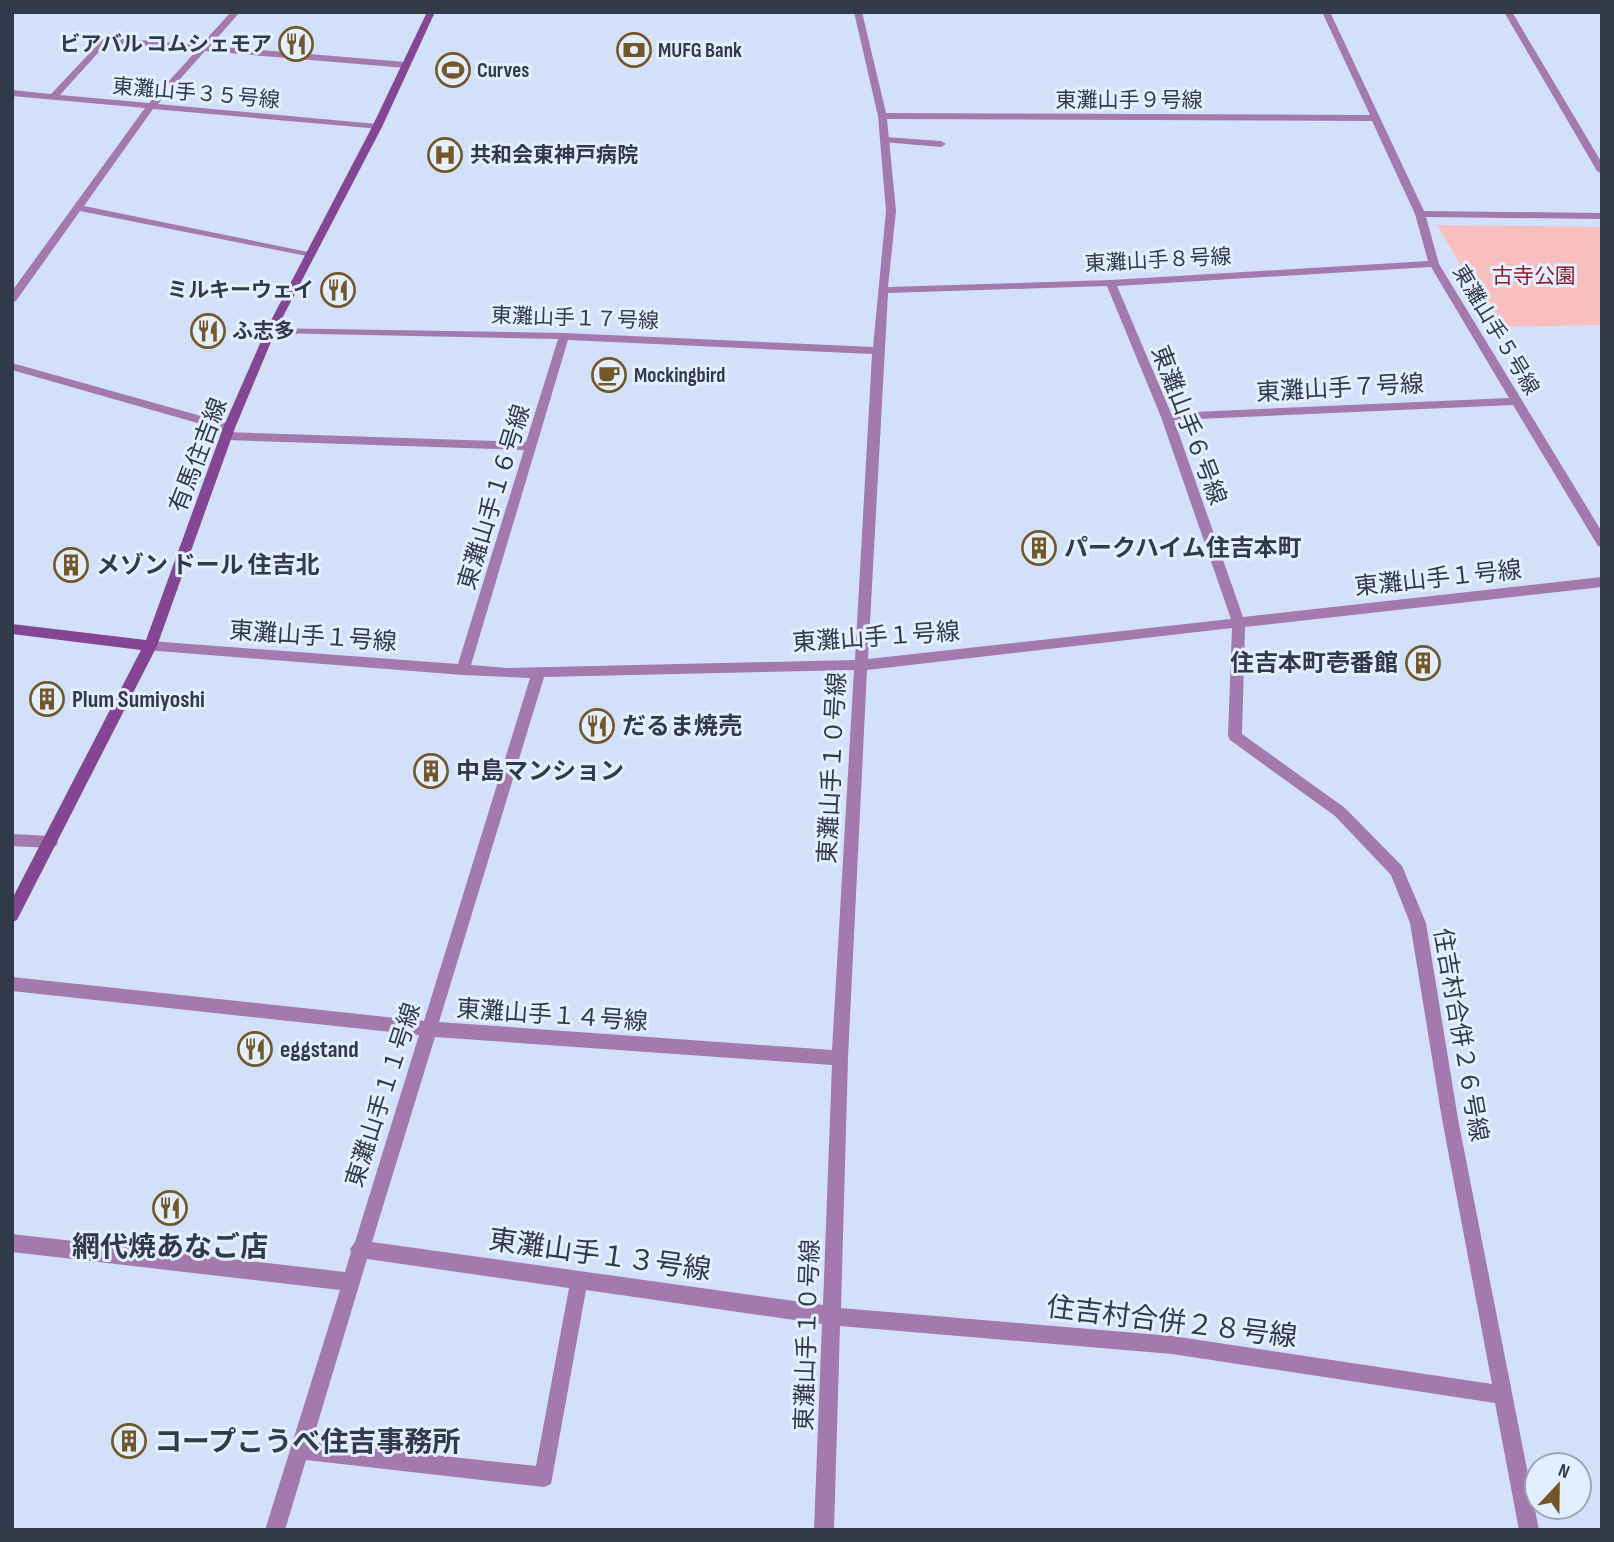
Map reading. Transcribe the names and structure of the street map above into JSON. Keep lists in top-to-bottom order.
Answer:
{
  "streets": {
    "street": [
      "東灘山手３５号線",
      "東灘山手９号線",
      "東灘山手８号線",
      "東灘山手１７号線",
      "東灘山手５号線",
      "東灘山手７号線",
      "東灘山手６号線",
      "有馬住吉線",
      "東灘山手１６号線",
      "東灘山手１号線",
      "東灘山手１０号線",
      "東灘山手１４号線",
      "住吉村合併２６号線",
      "東灘山手１１号線",
      "東灘山手１３号線",
      "住吉村合併２８号線"
    ]
  },
  "crossings": [
    ["東灘山手３５号線", "有馬住吉線"],
    ["東灘山手９号線", "東灘山手５号線"],
    ["東灘山手９号線", "東灘山手１０号線"],
    ["東灘山手８号線", "東灘山手５号線"],
    ["東灘山手８号線", "東灘山手６号線"],
    ["東灘山手８号線", "東灘山手１０号線"],
    ["東灘山手１７号線", "有馬住吉線"],
    ["東灘山手１７号線", "東灘山手１６号線"],
    ["東灘山手１７号線", "東灘山手１０号線"],
    ["東灘山手５号線", "東灘山手７号線"],
    ["東灘山手７号線", "東灘山手６号線"],
    ["東灘山手６号線", "東灘山手１号線"],
    ["東灘山手６号線", "住吉村合併２６号線"],
    ["有馬住吉線", "東灘山手１号線"],
    ["東灘山手１６号線", "東灘山手１号線"],
    ["東灘山手１号線", "東灘山手１０号線"],
    ["東灘山手１号線", "住吉村合併２６号線"],
    ["東灘山手１号線", "東灘山手１１号線"],
    ["東灘山手１０号線", "東灘山手１４号線"],
    ["東灘山手１０号線", "東灘山手１３号線"],
    ["東灘山手１０号線", "住吉村合併２８号線"],
    ["東灘山手１４号線", "東灘山手１１号線"],
    ["住吉村合併２６号線", "住吉村合併２８号線"],
    ["東灘山手１１号線", "東灘山手１３号線"],
    ["東灘山手１３号線", "住吉村合併２８号線"]
  ],
  "parks": ["古寺公園"],
  "places": {
    "restaurant": [
      "ビアバル コムシェモア",
      "ミルキーウェイ",
      "ふ志多",
      "だるま焼売",
      "eggstand",
      "網代焼あなご店"
    ],
    "bank": ["MUFG Bank"],
    "sports": ["Curves"],
    "hospital": ["共和会東神戸病院"],
    "cafe": ["Mockingbird"],
    "building": [
      "パークハイム住吉本町",
      "メゾン ドール 住吉北",
      "住吉本町壱番館",
      "Plum Sumiyoshi",
      "中島マンション",
      "コープこうべ住吉事務所"
    ]
  },
  "north": "top"
}
